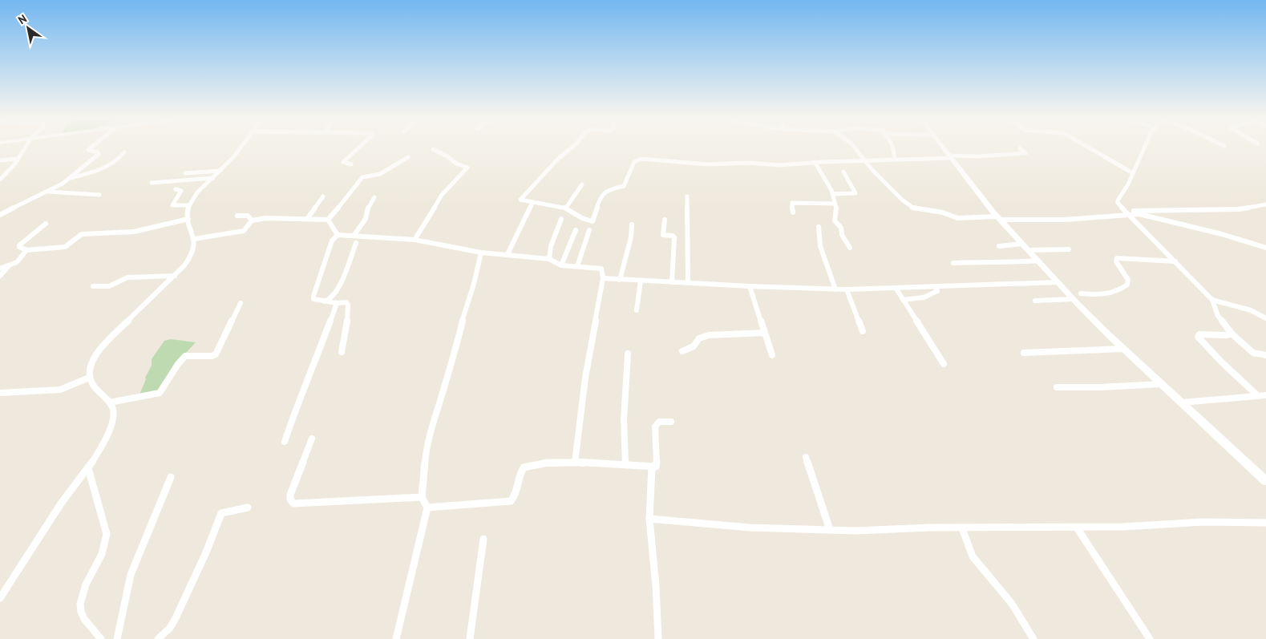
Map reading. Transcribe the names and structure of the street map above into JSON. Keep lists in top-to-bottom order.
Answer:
{
  "north": "top left"
}
